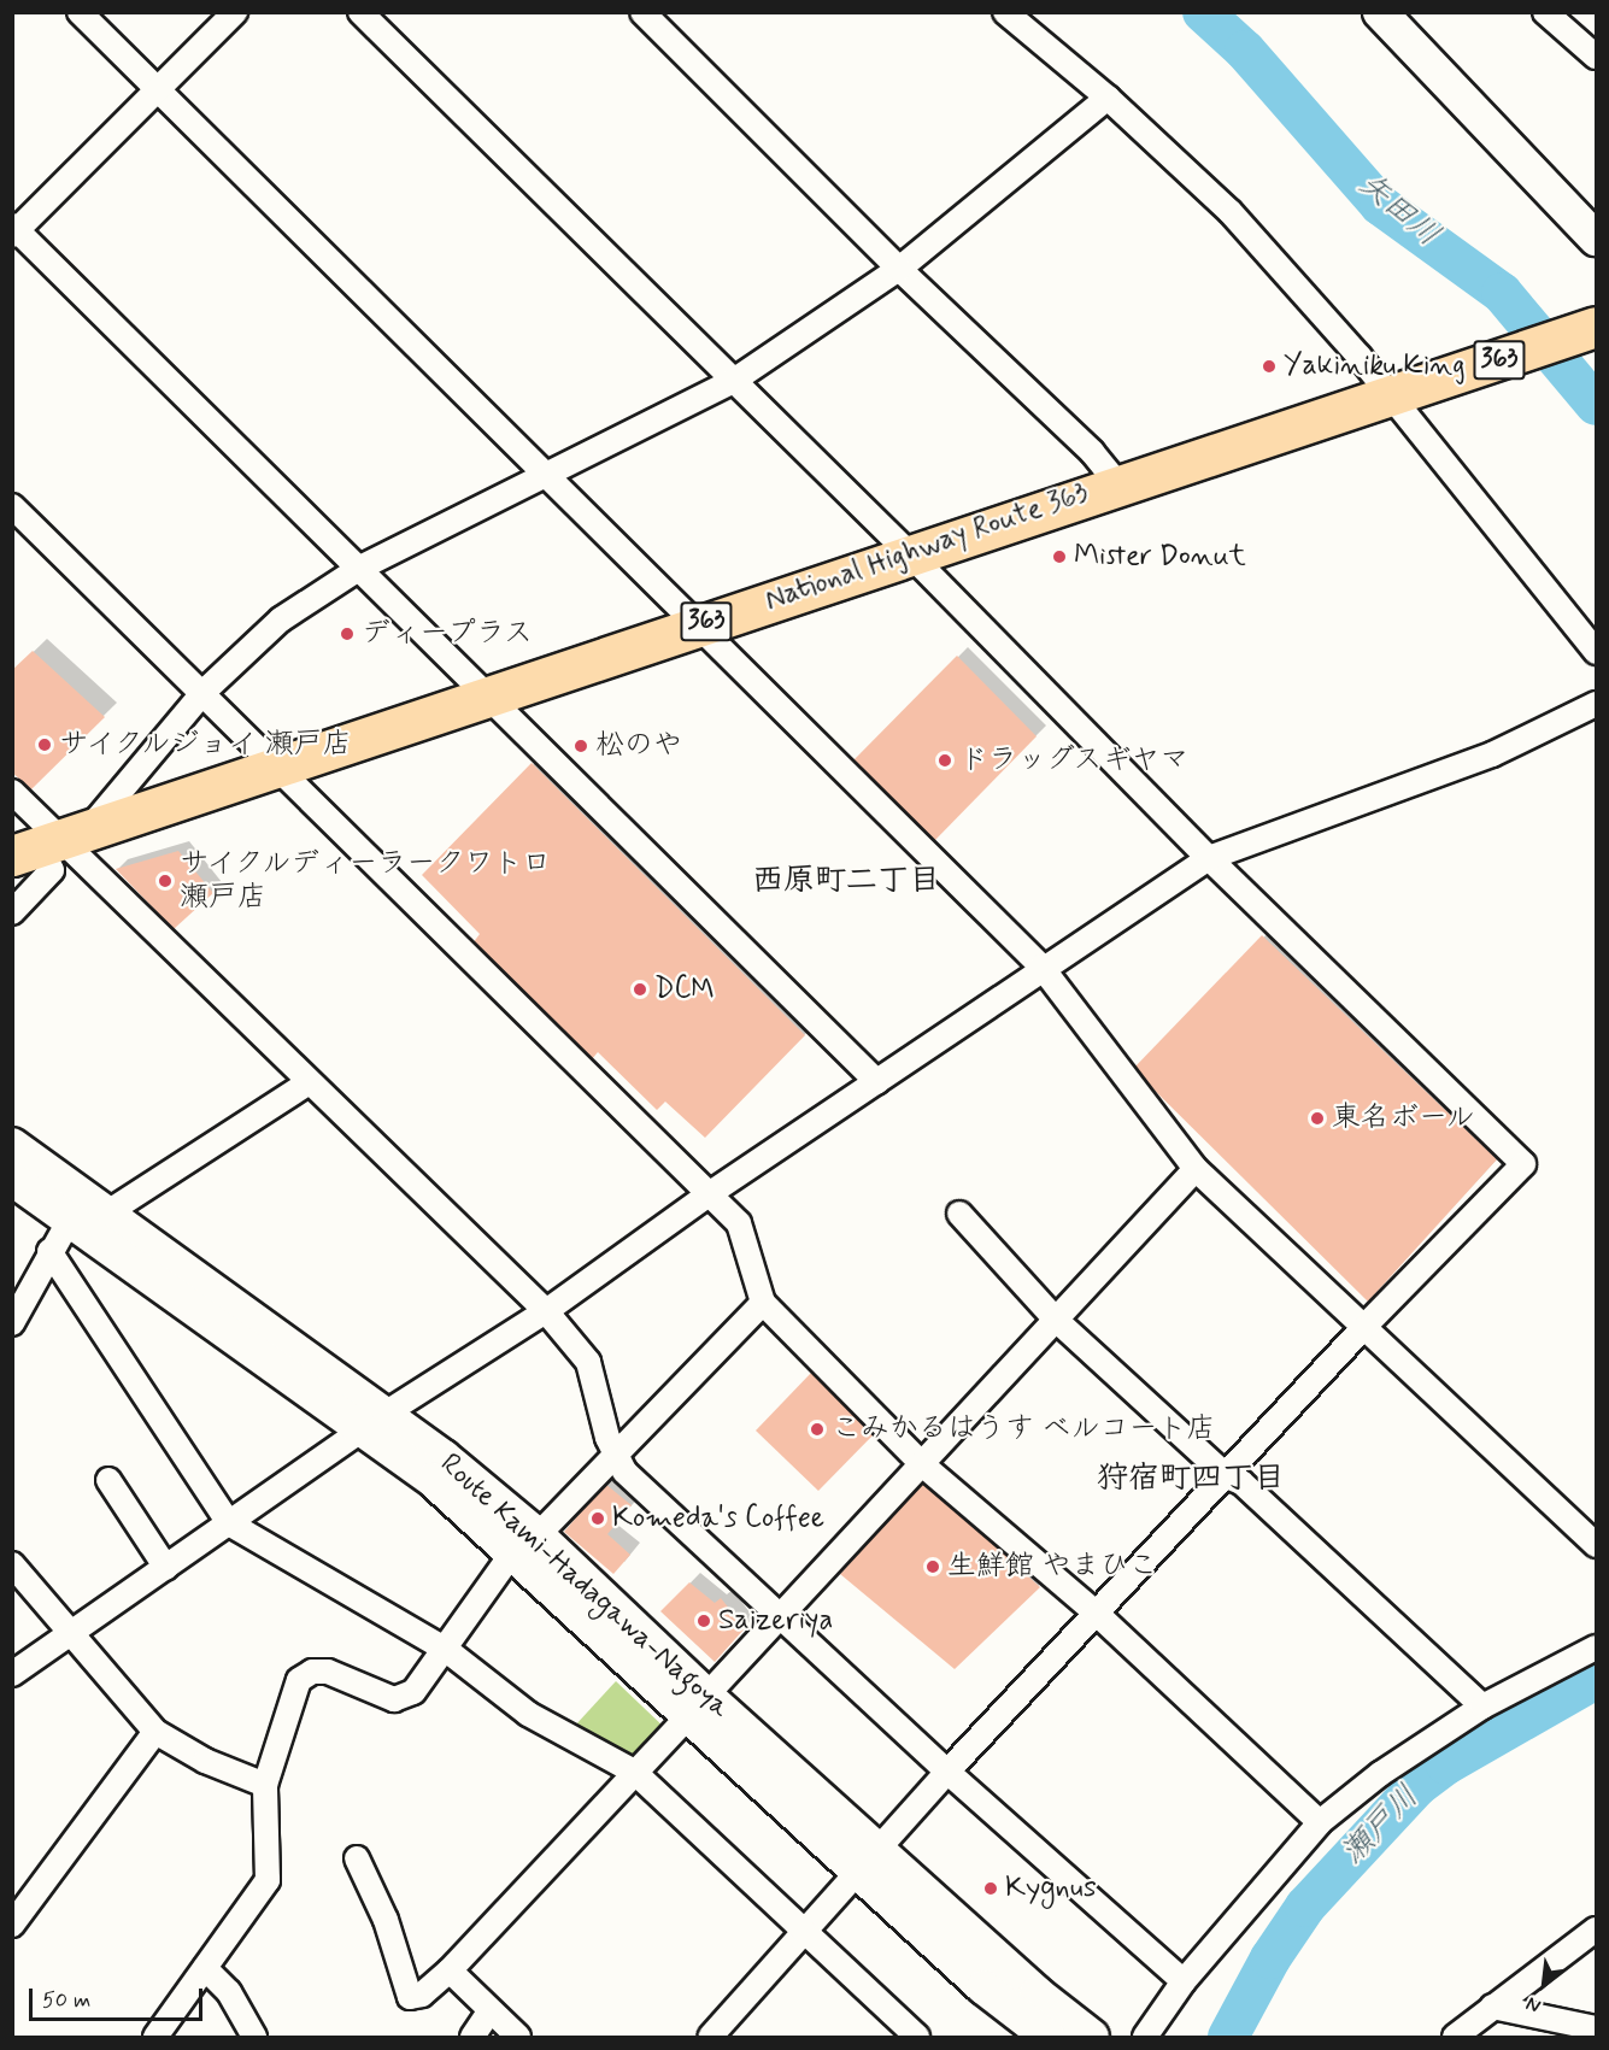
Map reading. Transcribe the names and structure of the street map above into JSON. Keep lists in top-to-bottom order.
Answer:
{
  "streets": {
    "highway": ["363", "National Highway Route 363"],
    "main road": ["Route Kami-Hadagawa-Nagoya"]
  },
  "districts": ["西原町二丁目", "狩宿町四丁目"],
  "water": ["矢田川", "瀬戸川"],
  "places": [
    "Yakiniku King",
    "Mister Donut",
    "ディープラス",
    "サイクルジョイ 瀬戸店",
    "松のや",
    "ドラッグスギヤマ",
    "サイクルディーラークワトロ 瀬戸店",
    "DCM",
    "東名ボール",
    "こみかるはうす ベルコート店",
    "Komeda's Coffee",
    "生鮮館 やまひこ",
    "Saizeriya",
    "Kygnus"
  ],
  "scale_bar": "50 m",
  "north": "bottom left"
}
